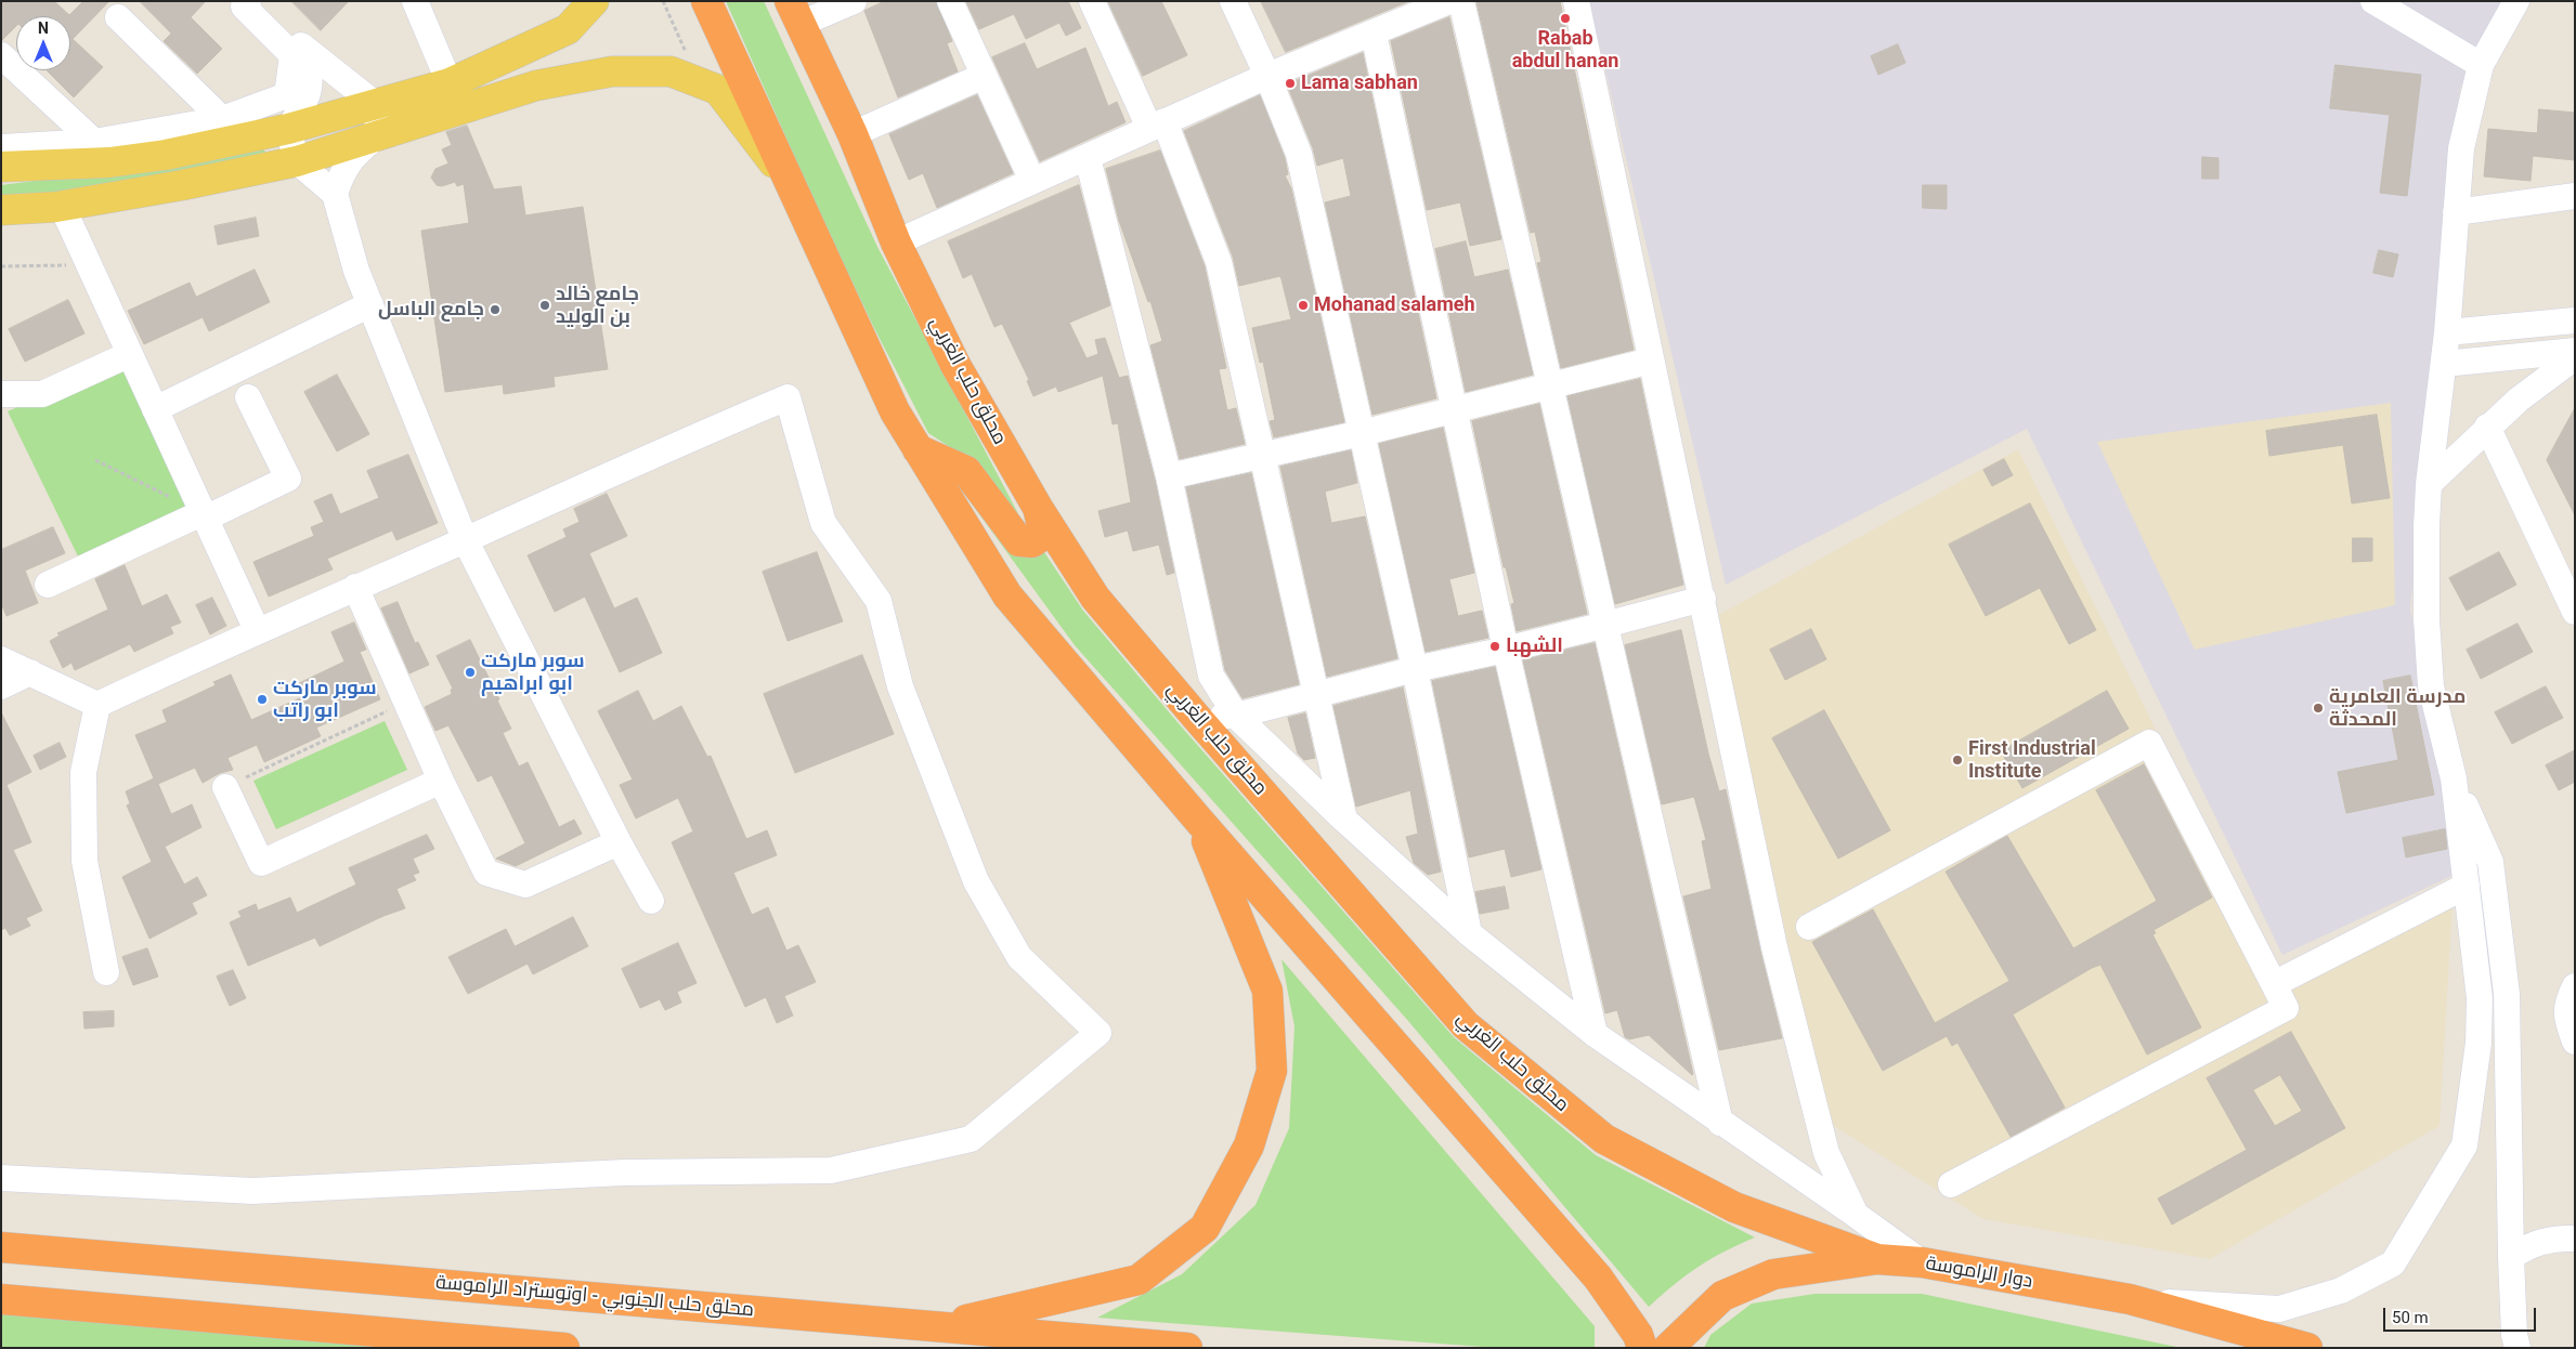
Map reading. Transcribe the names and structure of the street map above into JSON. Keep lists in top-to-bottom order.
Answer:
{
  "streets": {
    "highway": ["محلق حلب الغربي", "دوار الراموسة", "محلق حلب الجنوبي - اوتوستراد الراموسة"]
  },
  "crossings": [
    ["محلق حلب الغربي", "دوار الراموسة"]
  ],
  "places": [
    "Rabab abdul hanan",
    "Lama sabhan",
    "جامع خالد بن الوليد",
    "Mohanad salameh",
    "جامع الباسل",
    "الشهبا",
    "سوبر ماركت ابو ابراهيم",
    "سوبر ماركت ابو راتب",
    "مدرسة العامرية المحدثة",
    "First Industrial Institute"
  ],
  "scale_bar": "50 m",
  "north": "top"
}
